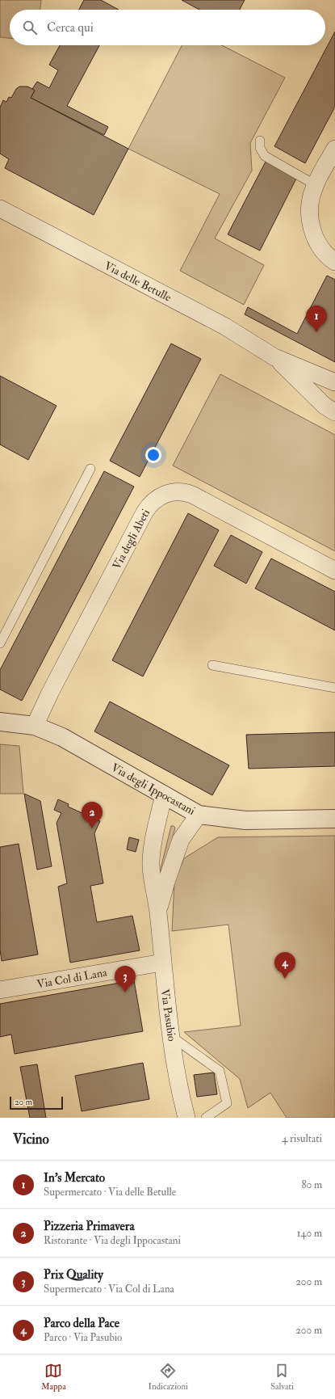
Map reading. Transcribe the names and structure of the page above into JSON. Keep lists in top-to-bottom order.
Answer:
{
  "streets": {
    "street": [
      "Via delle Betulle",
      "Via degli Abeti",
      "Via degli Ippocastani",
      "Via Col di Lana",
      "Via Pasubio"
    ]
  },
  "crossings": [
    ["Via degli Abeti", "Via degli Ippocastani"],
    ["Via degli Ippocastani", "Via Pasubio"],
    ["Via Col di Lana", "Via Pasubio"]
  ],
  "scale_bar": "20 m",
  "page": {
    "search": "Cerca qui",
    "pins": [
      "1",
      "2",
      "4",
      "3"
    ],
    "scale": "20 m",
    "heading": ["Vicino", "4 risultati"],
    "list": [
      {
        "mark": "1",
        "name": "In's Mercato",
        "note": "Supermercato · Via delle Betulle",
        "value": "80 m"
      },
      {
        "mark": "2",
        "name": "Pizzeria Primavera",
        "note": "Ristorante · Via degli Ippocastani",
        "value": "140 m"
      },
      {
        "mark": "3",
        "name": "Prix Quality",
        "note": "Supermercato · Via Col di Lana",
        "value": "200 m"
      },
      {
        "mark": "4",
        "name": "Parco della Pace",
        "note": "Parco · Via Pasubio",
        "value": "200 m"
      }
    ],
    "nav": ["Mappa", "Indicazioni", "Salvati"]
  }
}
